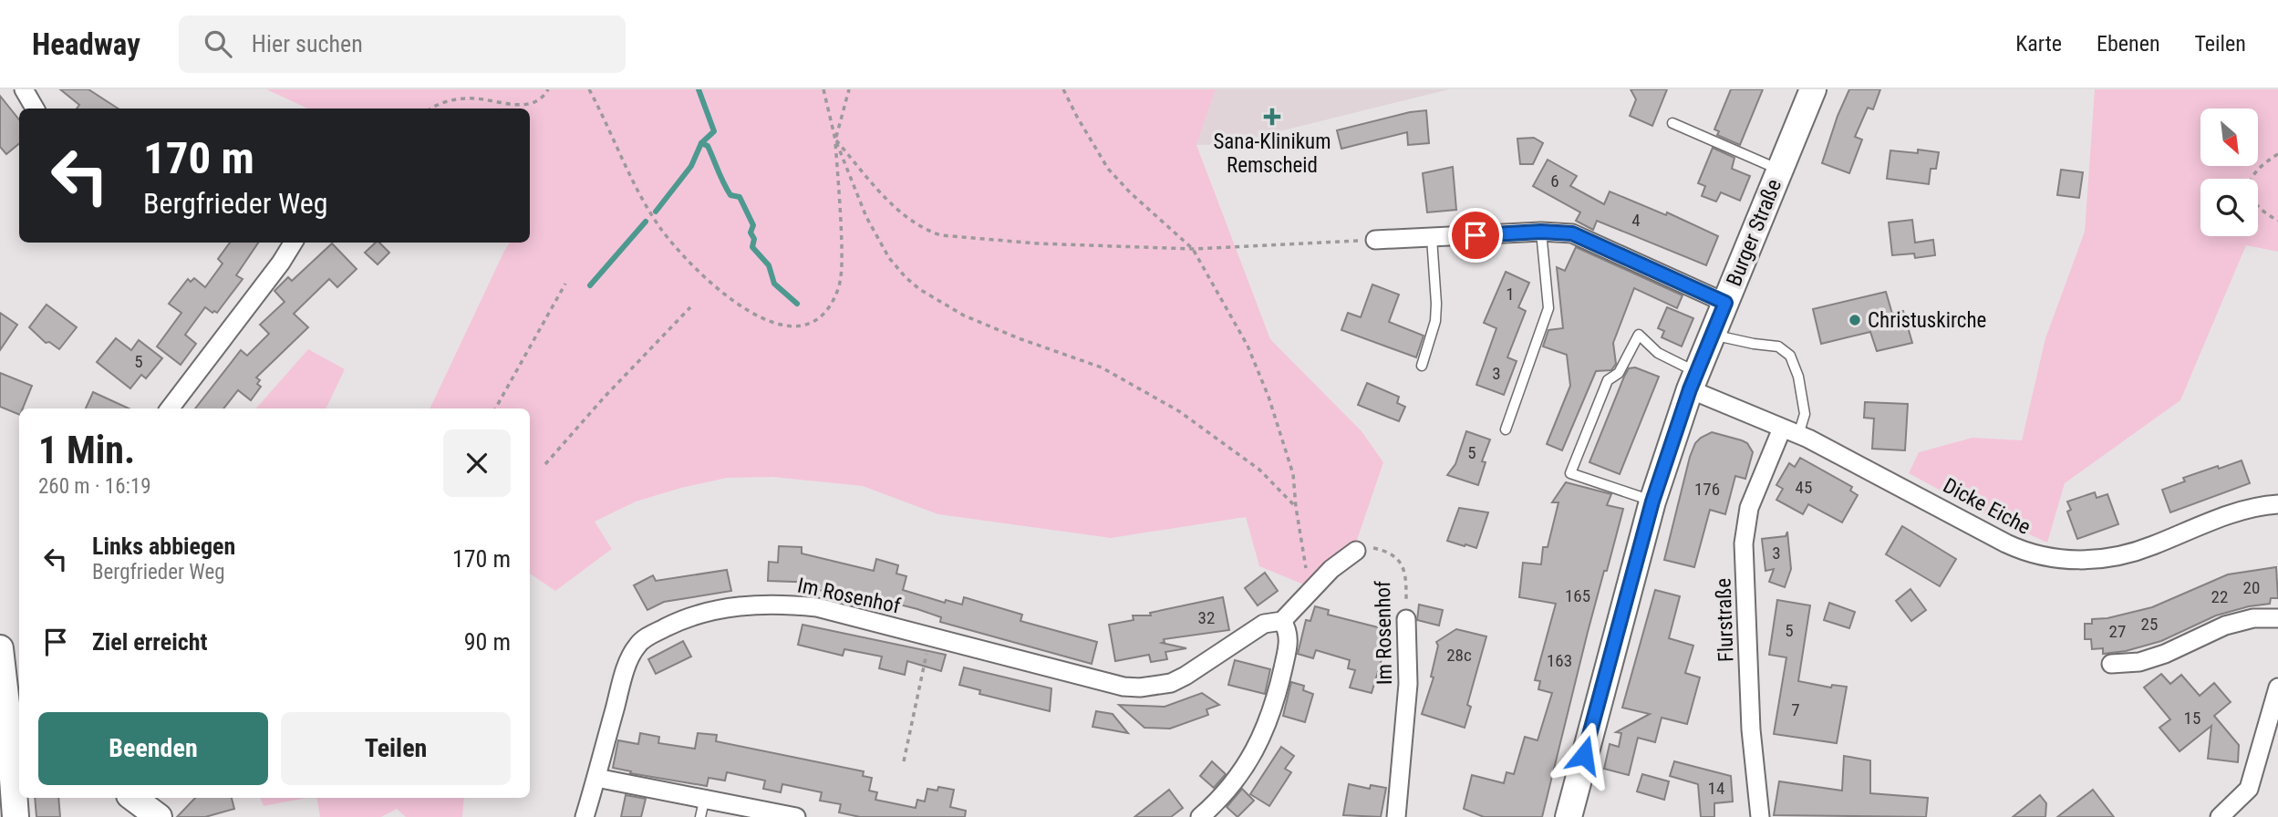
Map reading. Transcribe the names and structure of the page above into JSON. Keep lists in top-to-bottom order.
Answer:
{
  "streets": {
    "main road": ["Burger Straße"],
    "street": ["Dicke Eiche", "Im Rosenhof", "Flurstraße"]
  },
  "crossings": [
    ["Burger Straße", "Dicke Eiche"],
    ["Dicke Eiche", "Flurstraße"]
  ],
  "places": {
    "health": ["Sana-Klinikum Remscheid"],
    "other": ["Christuskirche"]
  },
  "house_numbers": [
    "6",
    "4",
    "1",
    "5",
    "3",
    "5",
    "45",
    "176",
    "3",
    "20",
    "165",
    "22",
    "32",
    "25",
    "5",
    "27",
    "28c",
    "163",
    "7",
    "15",
    "14"
  ],
  "north": "bottom right",
  "page": {
    "header": "Headway",
    "search": "Hier suchen",
    "nav": ["Karte", "Ebenen", "Teilen"],
    "turn": ["170 m", "Bergfrieder Weg"],
    "heading": ["1 Min.", "260 m · 16:19"],
    "list": [
      {
        "name": "Links abbiegen",
        "note": "Bergfrieder Weg",
        "value": "170 m"
      },
      {
        "name": "Ziel erreicht",
        "value": "90 m"
      }
    ],
    "buttons": ["Beenden", "Teilen"]
  }
}
